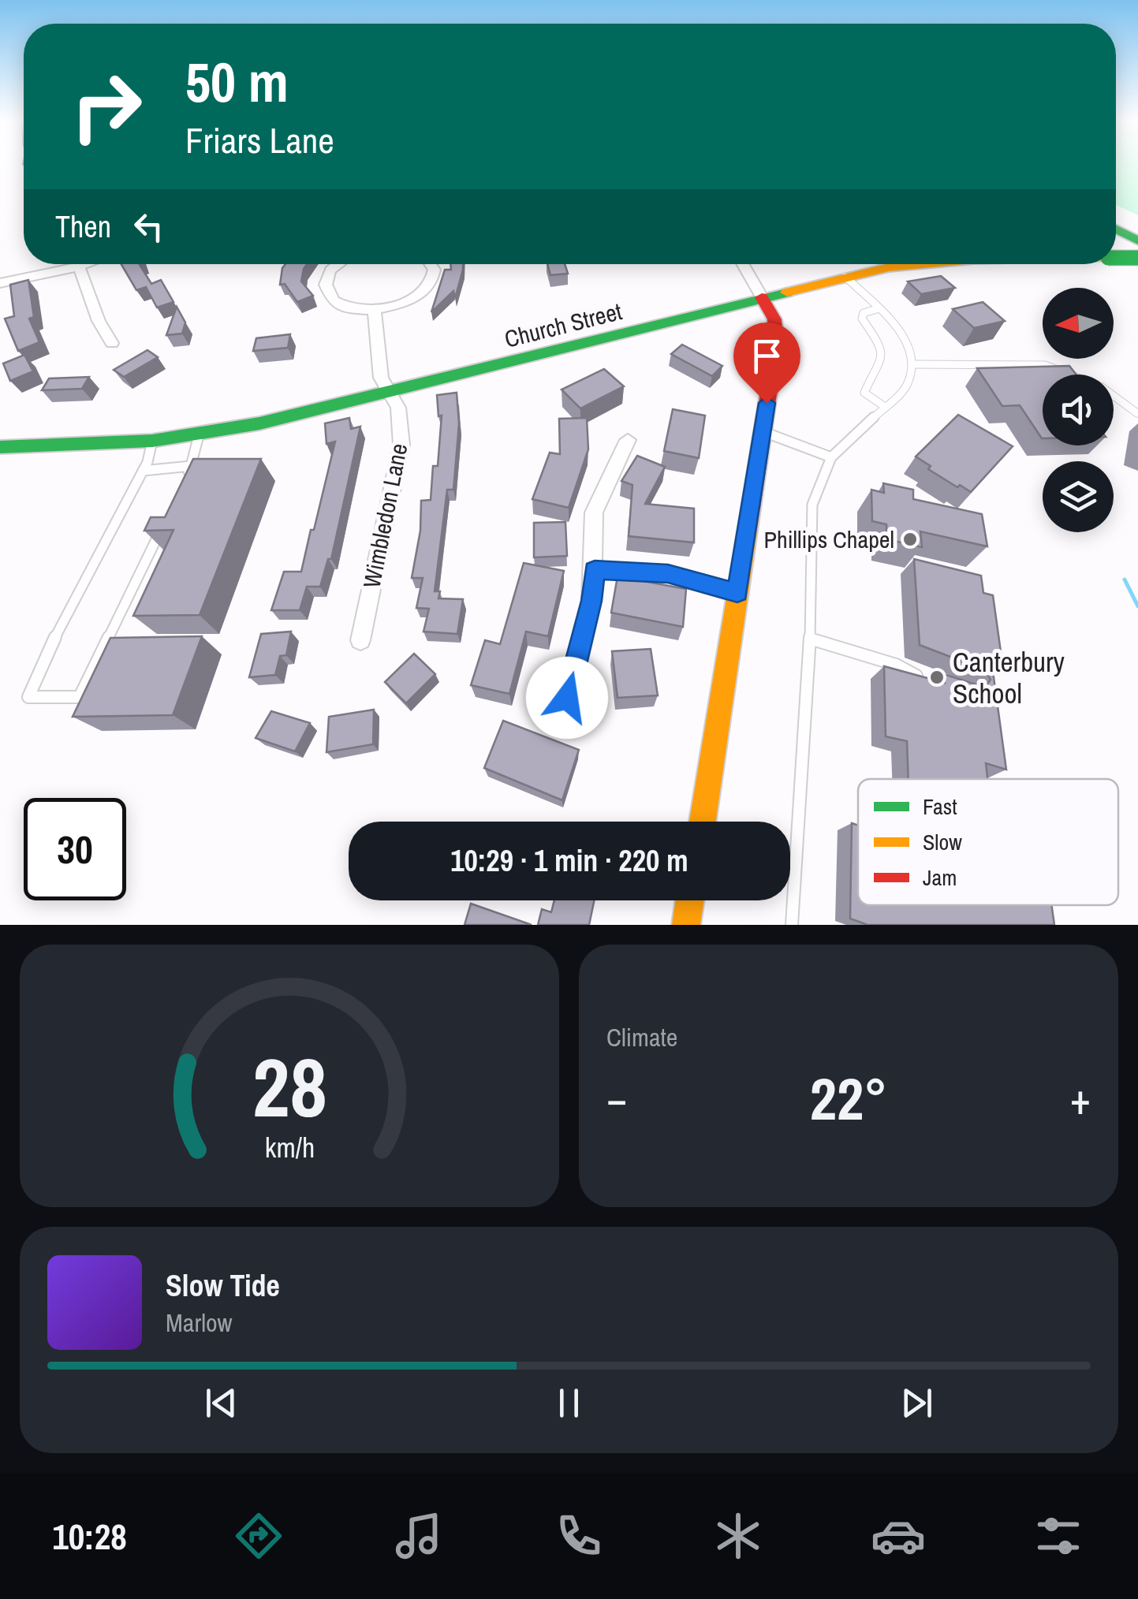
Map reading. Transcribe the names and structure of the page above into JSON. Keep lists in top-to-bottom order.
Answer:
{
  "streets": {
    "main road": ["Church Street"],
    "street": ["Wimbledon Lane"]
  },
  "crossings": [
    ["Church Street", "Wimbledon Lane"]
  ],
  "places": ["Phillips Chapel", "Canterbury School"],
  "legend": ["Fast", "Slow", "Jam"],
  "north": "left",
  "page": {
    "turn": ["50 m", "Friars Lane"],
    "then": "Then",
    "limit": "30",
    "trip": "10:29 · 1 min · 220 m",
    "tile": "Climate",
    "heat": ["−", "22°", "+"],
    "song": ["Slow Tide", "Marlow"],
    "tabs": "10:28",
    "gauge": ["28", "km/h"]
  }
}
